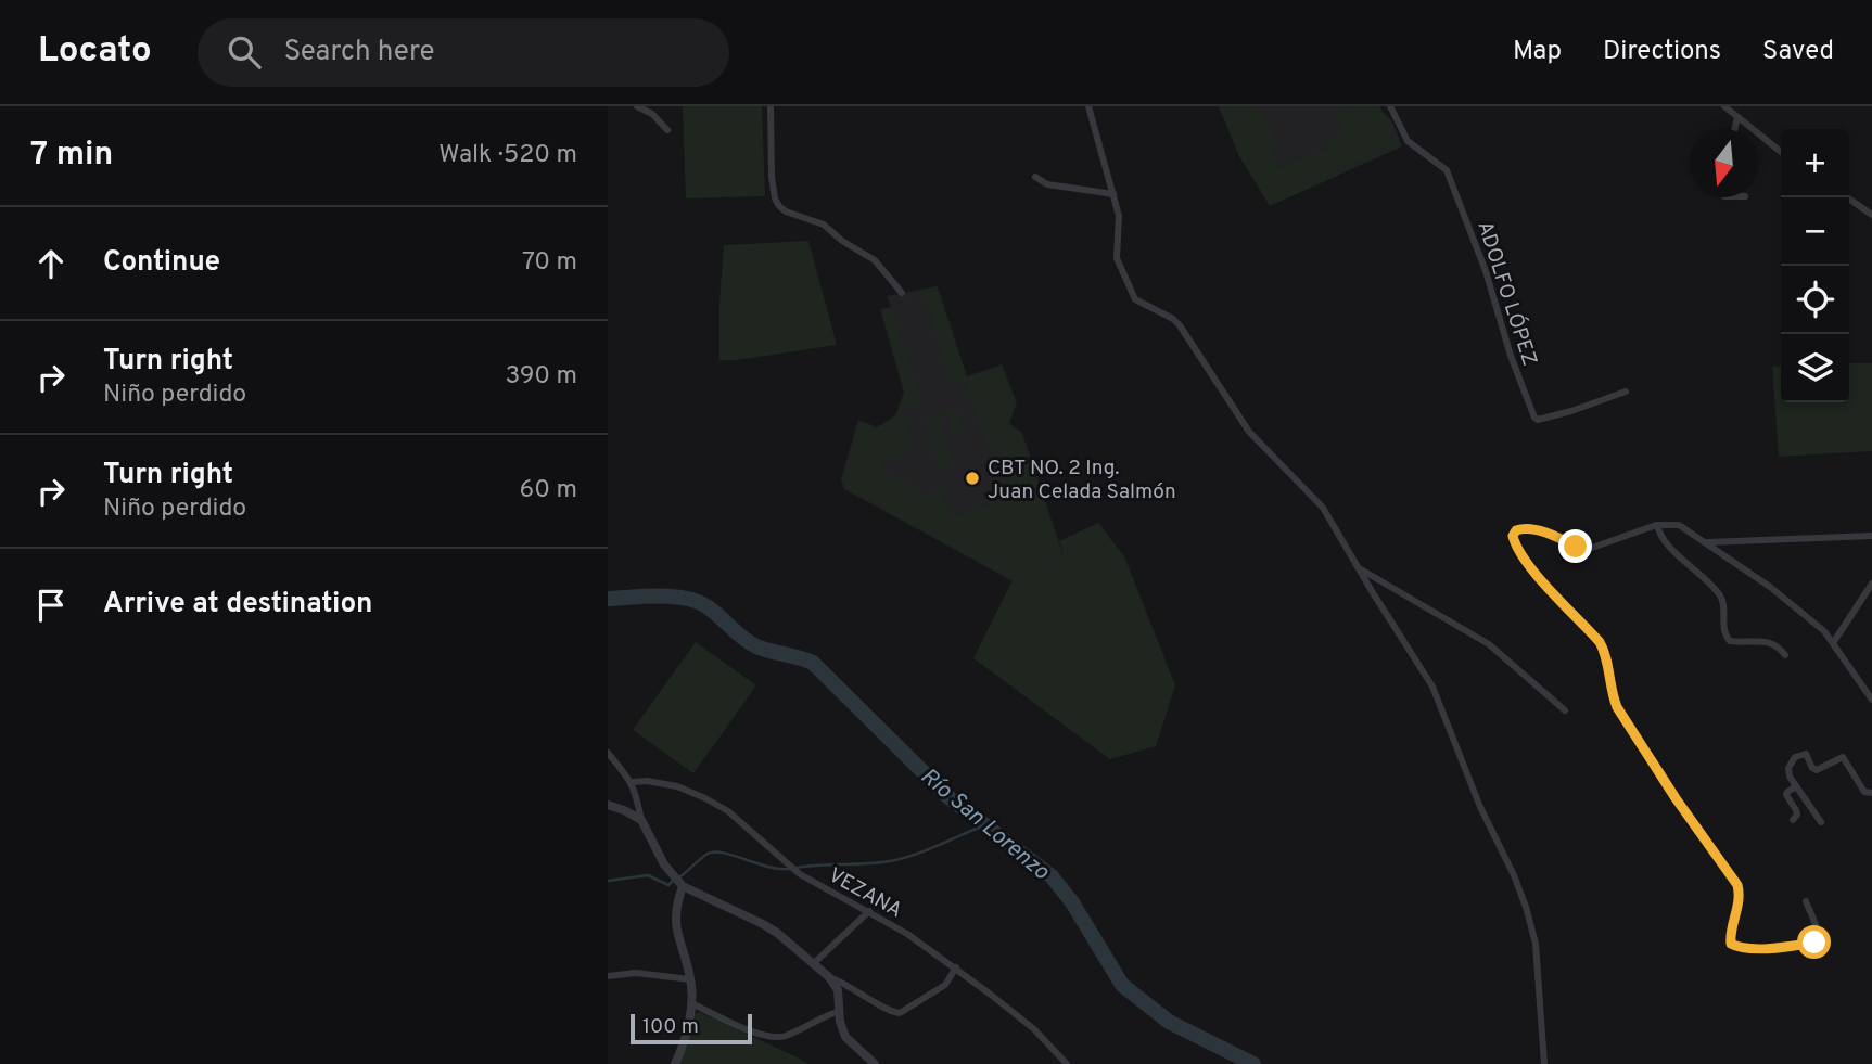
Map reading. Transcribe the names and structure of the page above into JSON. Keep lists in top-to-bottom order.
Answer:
{
  "streets": {
    "street": ["ADOLFO LÓPEZ", "VEZANA"]
  },
  "water": ["Río San Lorenzo"],
  "places": ["CBT NO. 2 Ing. Juan Celada Salmón"],
  "scale_bar": "100 m",
  "north": "bottom",
  "page": {
    "header": "Locato",
    "search": "Search here",
    "nav": ["Map", "Directions", "Saved"],
    "heading": ["7 min", "Walk · 520 m"],
    "map_buttons": ["+", "−"],
    "list": [
      ["Continue", "70 m"],
      ["Turn right", "Niño perdido", "390 m"],
      ["Turn right", "Niño perdido", "60 m"],
      "Arrive at destination"
    ],
    "scale": "100 m"
  }
}
